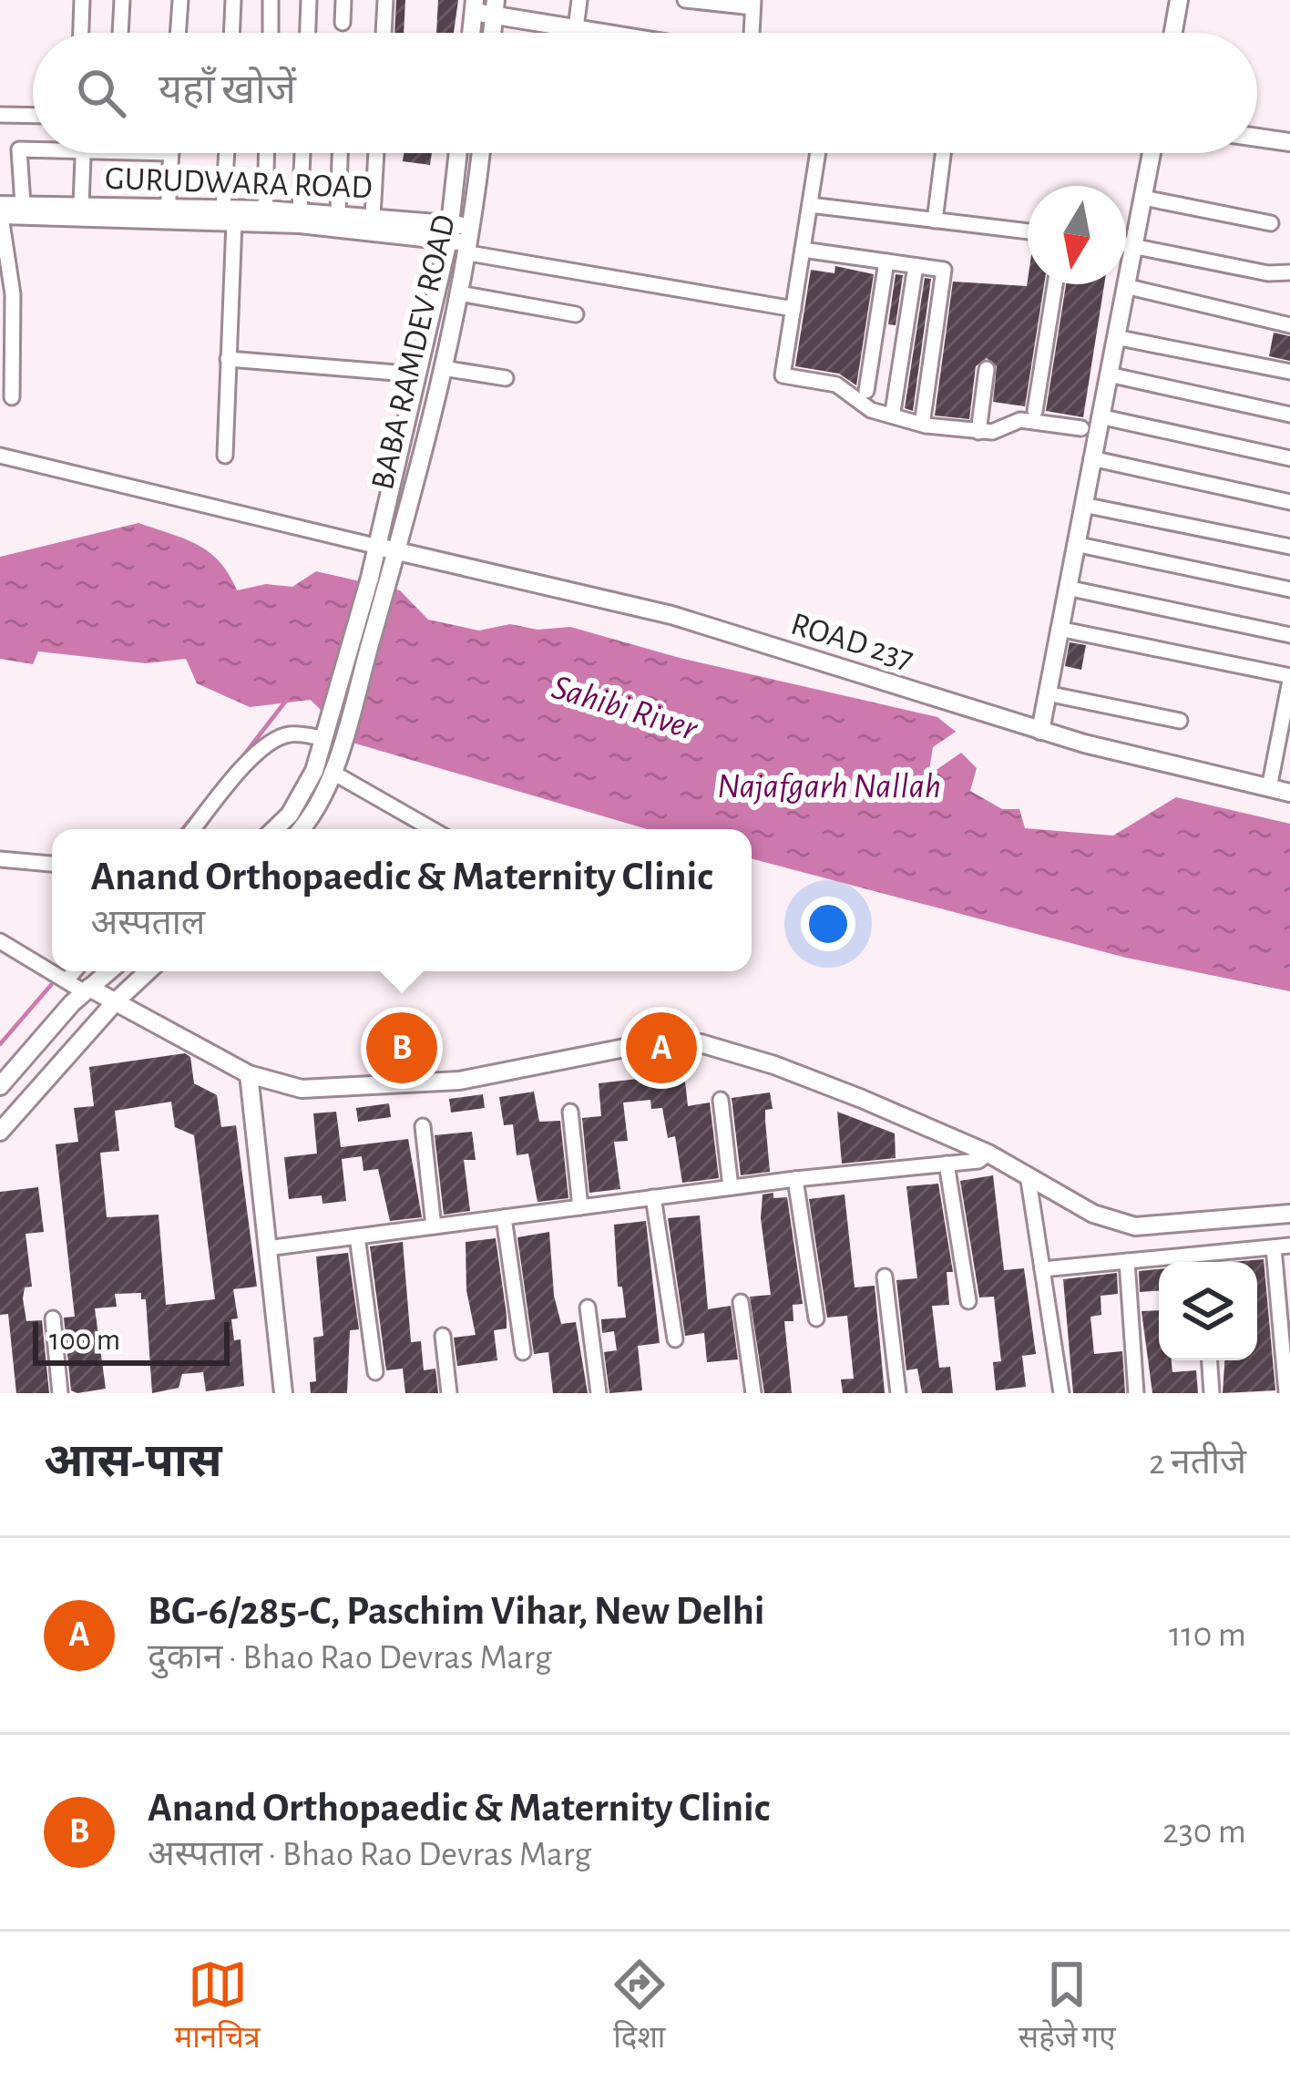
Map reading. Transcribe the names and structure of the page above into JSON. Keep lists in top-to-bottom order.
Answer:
{
  "streets": {
    "street": ["GURUDWARA ROAD", "BABA RAMDEV ROAD", "ROAD 237"]
  },
  "crossings": [
    ["GURUDWARA ROAD", "BABA RAMDEV ROAD"],
    ["BABA RAMDEV ROAD", "ROAD 237"]
  ],
  "water": ["Sahibi River", "Najafgarh Nallah"],
  "scale_bar": "100 m",
  "north": "bottom",
  "page": {
    "search": "यहाँ खोजें",
    "popup": ["Anand Orthopaedic & Maternity Clinic", "अस्पताल"],
    "pins": ["A", "B"],
    "scale": "100 m",
    "heading": ["आस-पास", "2 नतीजे"],
    "list": [
      {
        "mark": "A",
        "name": "BG-6/285-C, Paschim Vihar, New Delhi",
        "note": "दुकान · Bhao Rao Devras Marg",
        "value": "110 m"
      },
      {
        "mark": "B",
        "name": "Anand Orthopaedic & Maternity Clinic",
        "note": "अस्पताल · Bhao Rao Devras Marg",
        "value": "230 m"
      }
    ],
    "nav": ["मानचित्र", "दिशा", "सहेजे गए"]
  }
}
